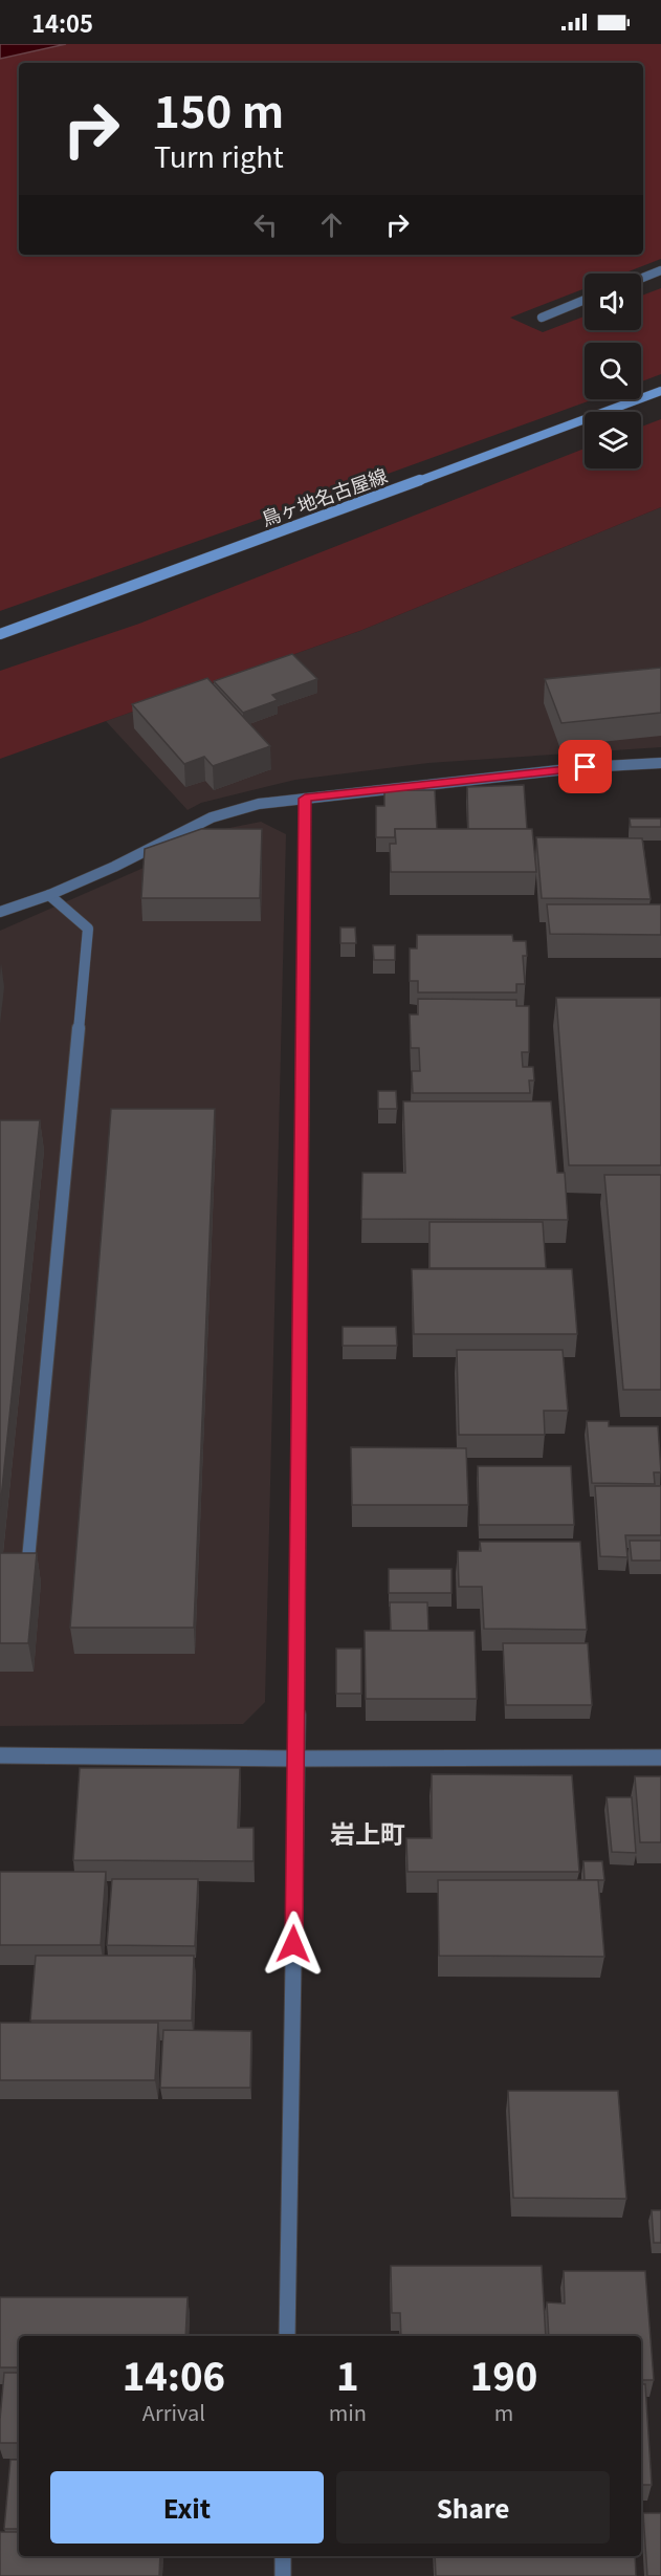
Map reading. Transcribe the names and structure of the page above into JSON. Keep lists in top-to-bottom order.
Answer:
{
  "streets": {
    "main road": ["鳥ヶ地名古屋線"]
  },
  "districts": ["岩上町"],
  "page": {
    "status": "14:05",
    "turn": ["150 m", "Turn right"],
    "eta": [
      "14:06",
      "Arrival",
      "1",
      "min",
      "190",
      "m"
    ],
    "buttons": ["Exit", "Share"]
  }
}
